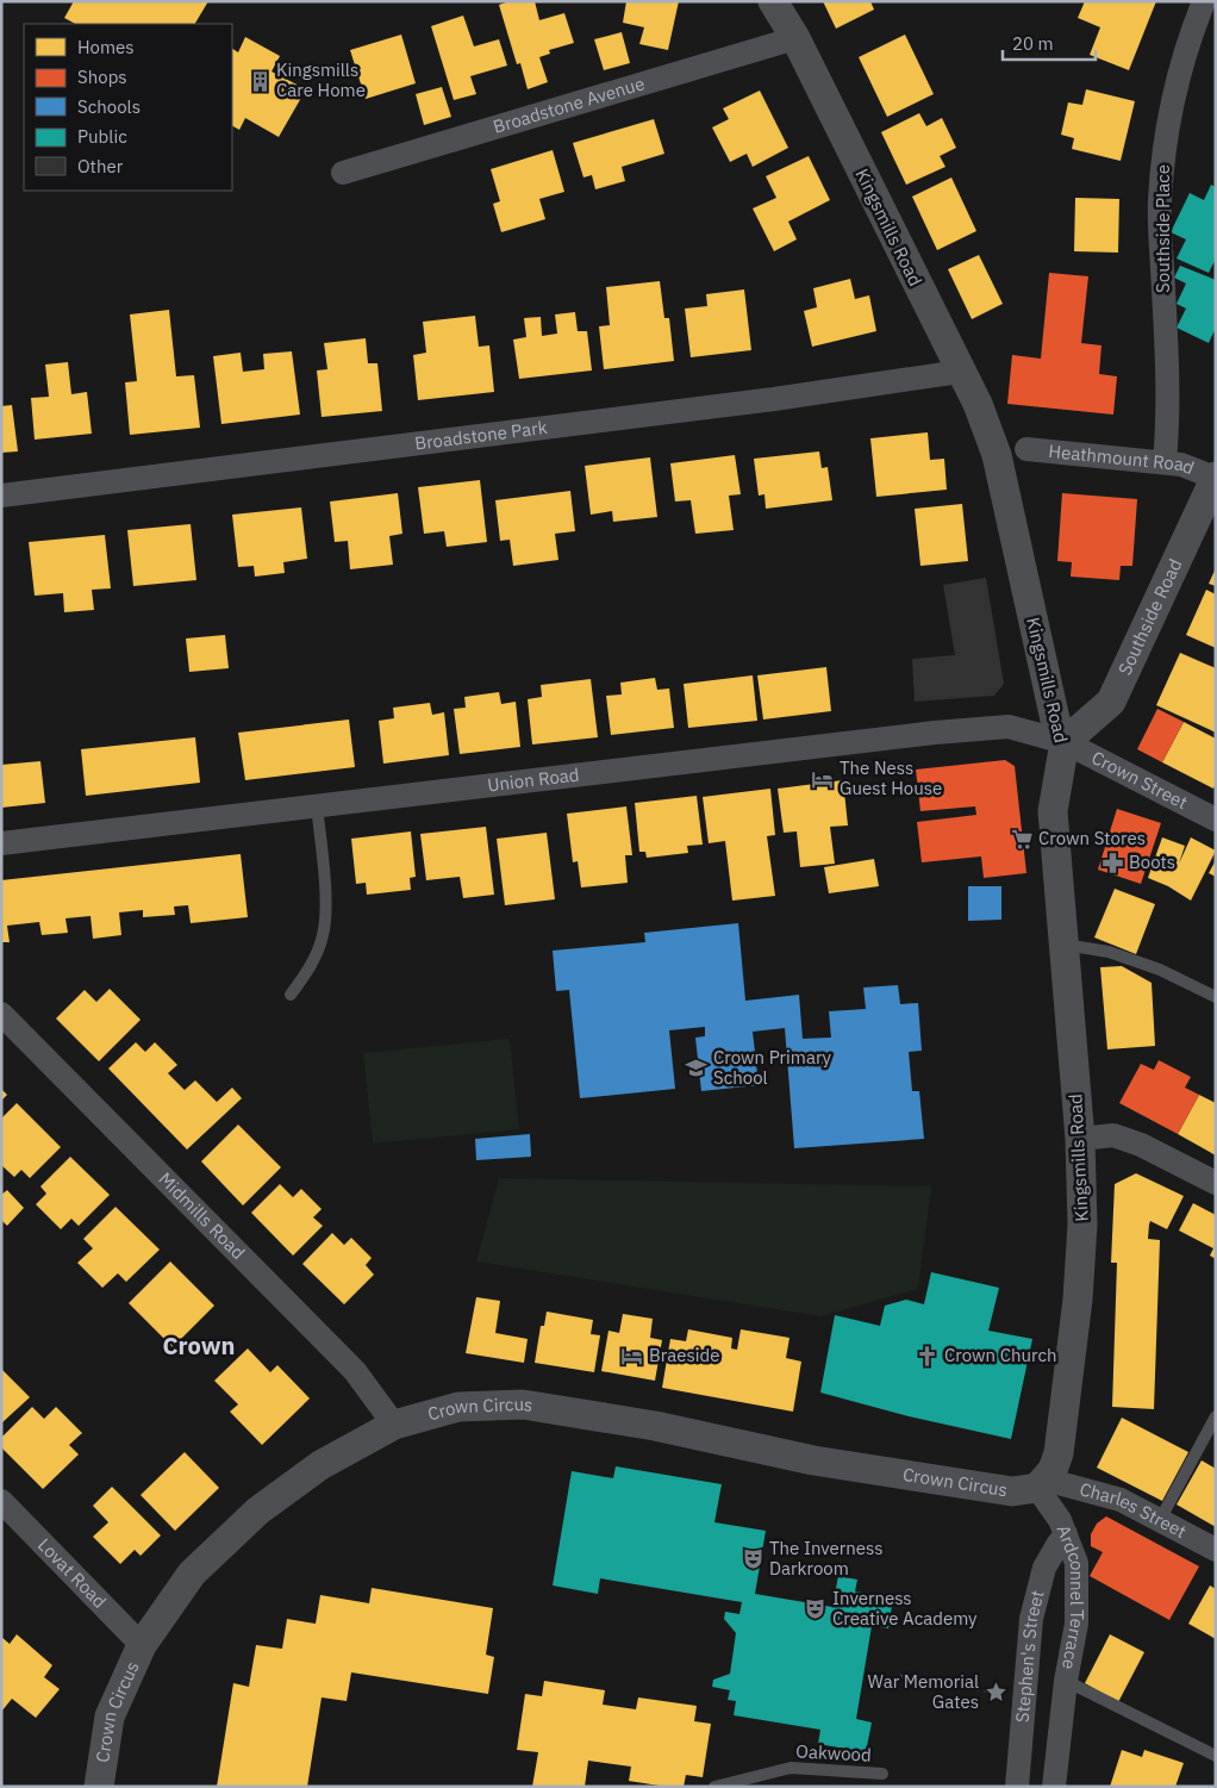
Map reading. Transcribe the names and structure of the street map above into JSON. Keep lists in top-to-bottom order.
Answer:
{
  "streets": {
    "street": [
      "Broadstone Avenue",
      "Kingsmills Road",
      "Southside Place",
      "Broadstone Park",
      "Heathmount Road",
      "Southside Road",
      "Union Road",
      "Crown Street",
      "Midmills Road",
      "Crown Circus",
      "Charles Street",
      "Lovat Road",
      "Ardconnel Terrace",
      "Stephen's Street"
    ],
    "lane": ["Oakwood"]
  },
  "crossings": [
    ["Broadstone Avenue", "Kingsmills Road"],
    ["Kingsmills Road", "Broadstone Park"],
    ["Kingsmills Road", "Southside Road"],
    ["Kingsmills Road", "Union Road"],
    ["Kingsmills Road", "Crown Street"],
    ["Kingsmills Road", "Crown Circus"],
    ["Kingsmills Road", "Charles Street"],
    ["Kingsmills Road", "Ardconnel Terrace"],
    ["Southside Place", "Heathmount Road"],
    ["Heathmount Road", "Southside Road"],
    ["Southside Road", "Union Road"],
    ["Southside Road", "Crown Street"],
    ["Union Road", "Crown Street"],
    ["Midmills Road", "Crown Circus"],
    ["Crown Circus", "Charles Street"],
    ["Crown Circus", "Lovat Road"],
    ["Crown Circus", "Ardconnel Terrace"],
    ["Charles Street", "Ardconnel Terrace"],
    ["Ardconnel Terrace", "Stephen's Street"]
  ],
  "districts": ["Crown"],
  "places": {
    "building": ["Kingsmills Care Home"],
    "hotel": ["The Ness Guest House", "Braeside"],
    "supermarket": ["Crown Stores"],
    "pharmacy": ["Boots"],
    "school or university": ["Crown Primary School"],
    "church": ["Crown Church"],
    "theatre": ["The Inverness Darkroom", "Inverness Creative Academy"],
    "place": ["War Memorial Gates"]
  },
  "legend": [
    "Homes",
    "Shops",
    "Schools",
    "Public",
    "Other"
  ],
  "scale_bar": "20 m"
}
